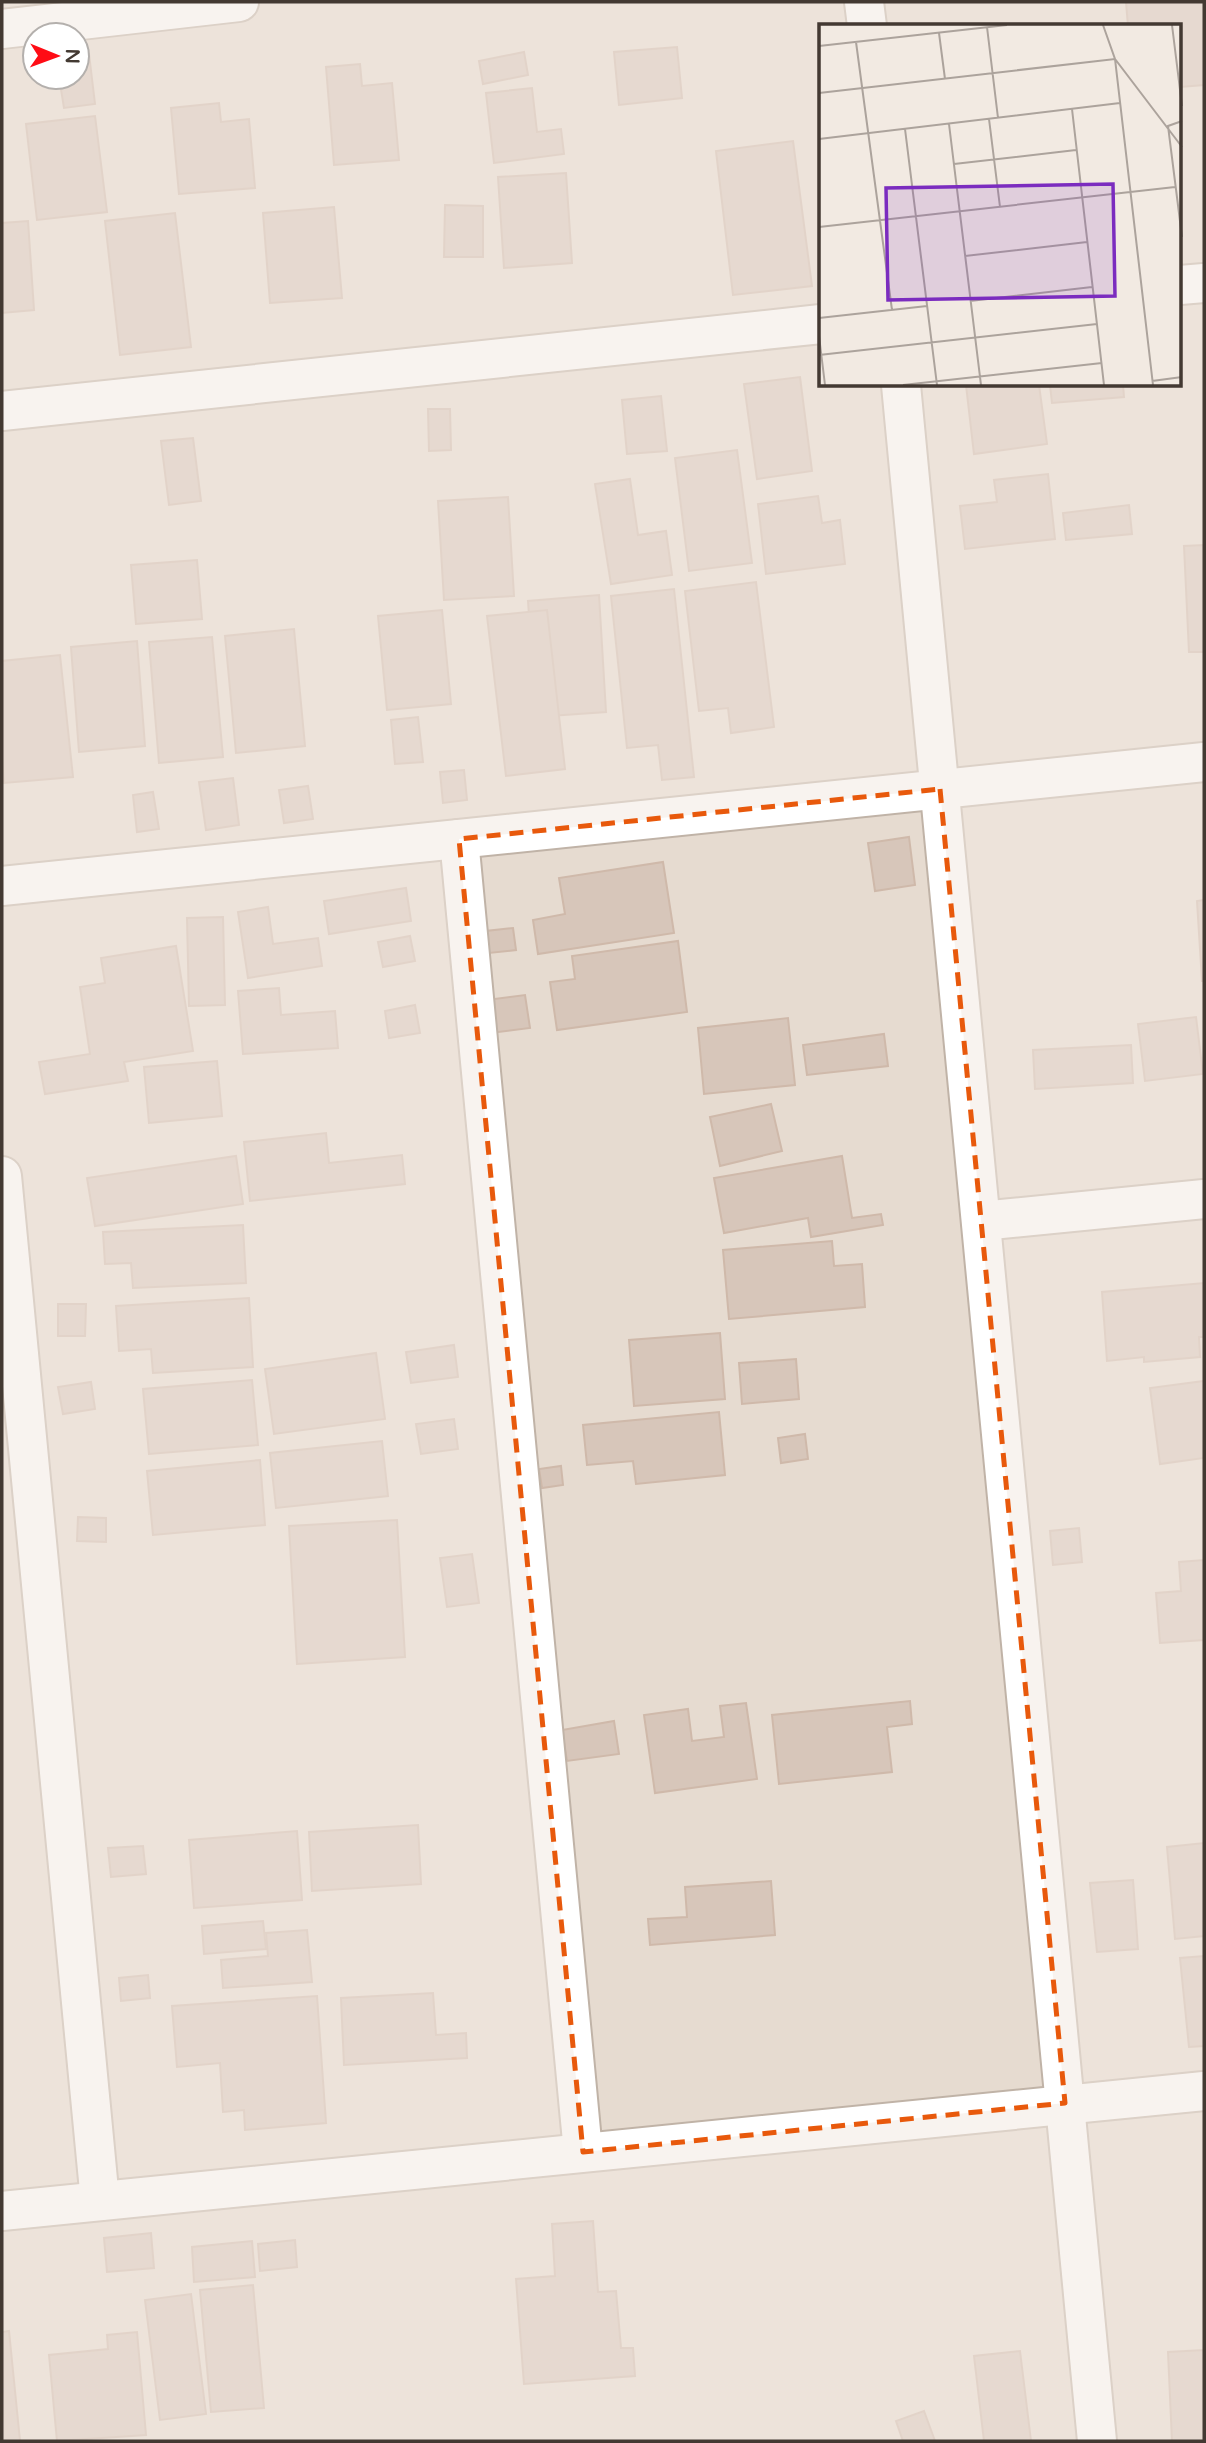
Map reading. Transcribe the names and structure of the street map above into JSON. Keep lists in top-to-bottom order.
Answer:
{
  "north": "right"
}
